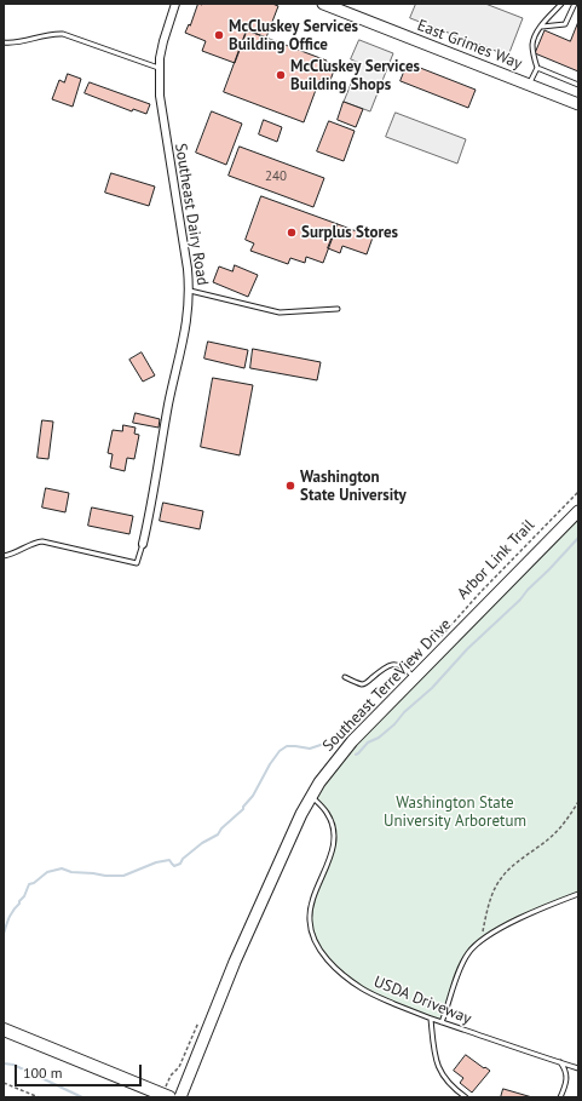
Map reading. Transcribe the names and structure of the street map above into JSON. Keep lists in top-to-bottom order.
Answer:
{
  "streets": {
    "main road": ["East Grimes Way", "Southeast TerreView Drive"],
    "street": ["Southeast Dairy Road"],
    "lane": ["USDA Driveway"],
    "path": ["Arbor Link Trail"]
  },
  "crossings": [
    ["Southeast TerreView Drive", "USDA Driveway"]
  ],
  "parks": ["Washington State University Arboretum"],
  "places": [
    "McCluskey Services Building Office",
    "McCluskey Services Building Shops",
    "Surplus Stores",
    "Washington State University"
  ],
  "house_numbers": ["240"],
  "scale_bar": "100 m"
}
